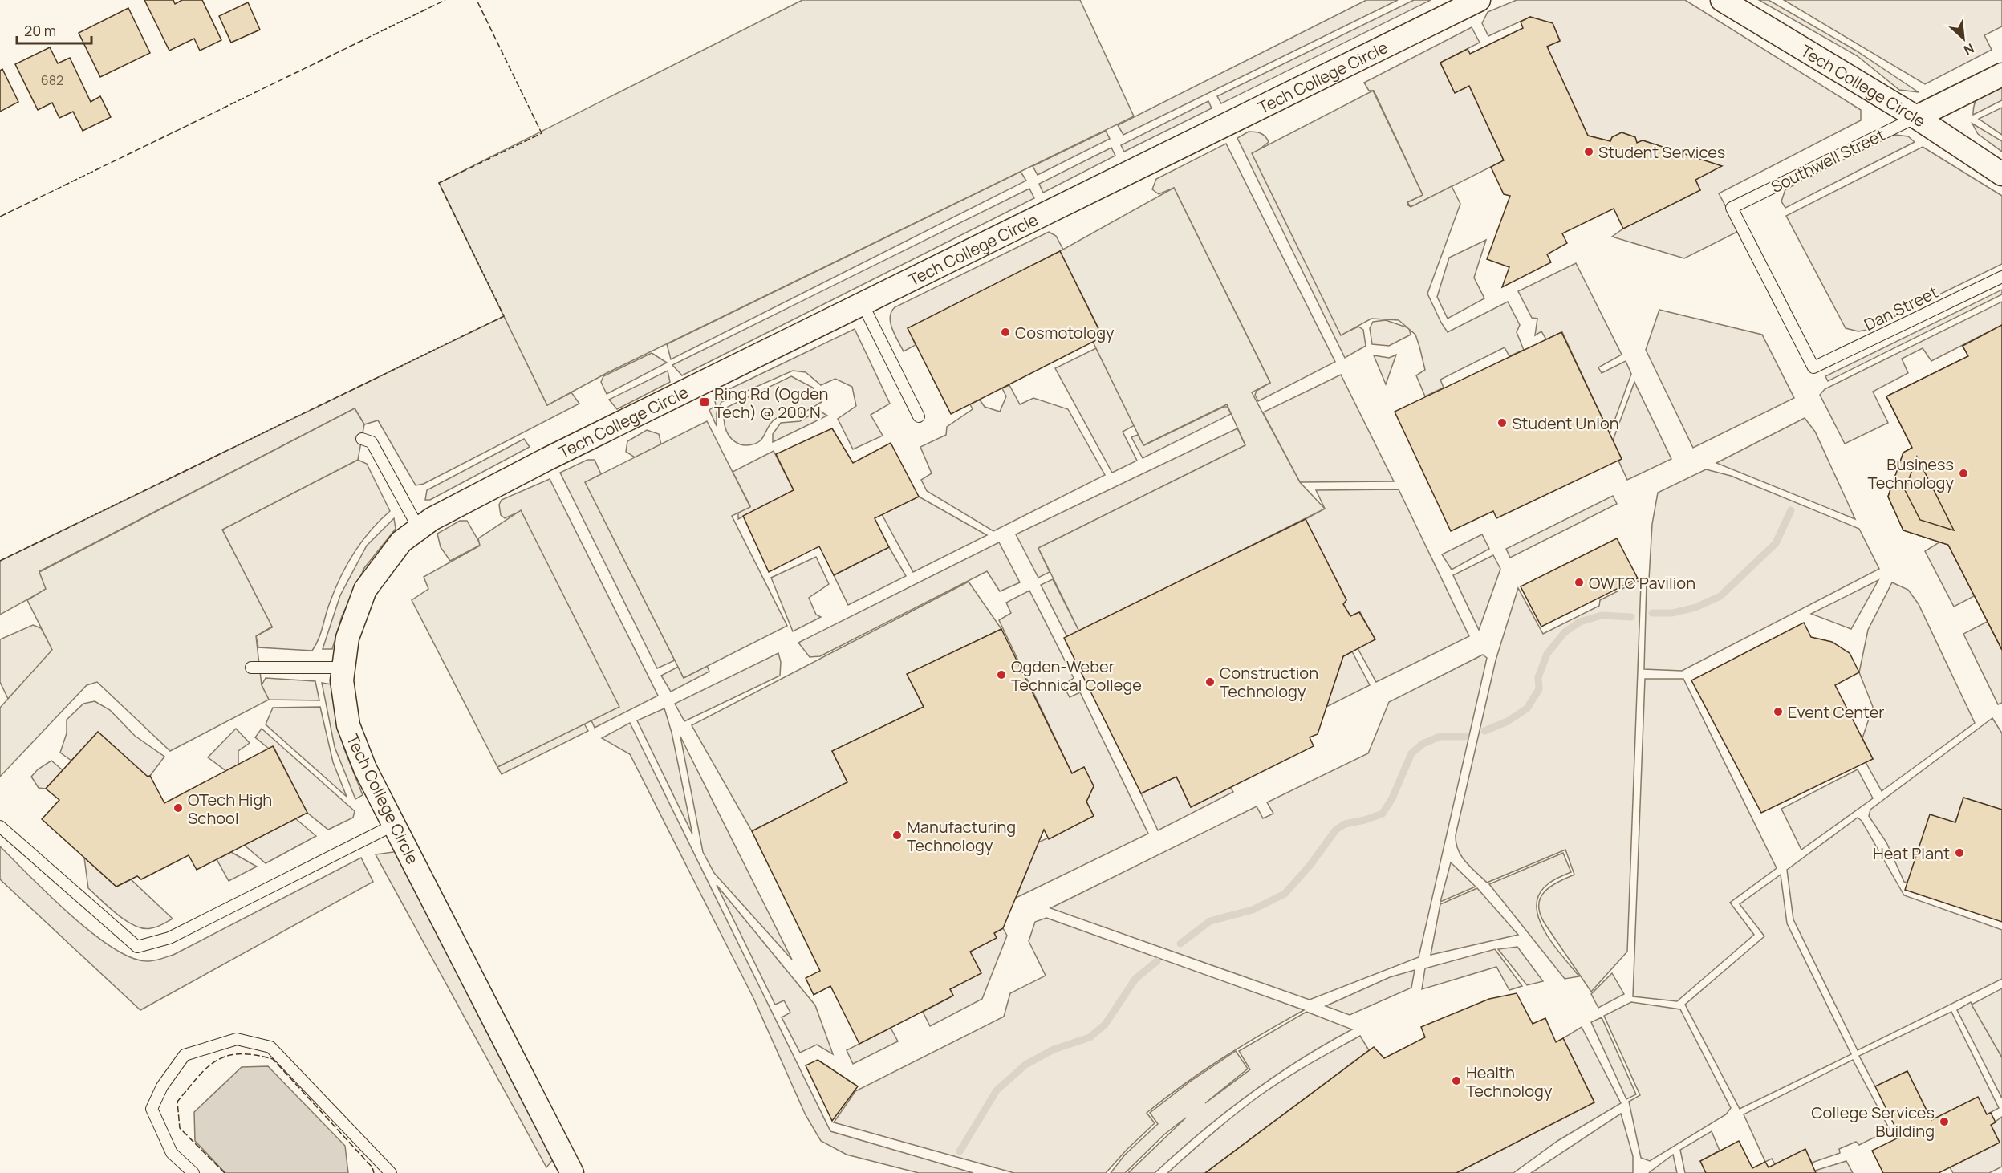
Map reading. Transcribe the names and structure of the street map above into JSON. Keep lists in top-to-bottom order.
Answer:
{
  "streets": {
    "street": ["Tech College Circle", "Southwell Street"],
    "lane": ["Dan Street"]
  },
  "crossings": [
    ["Tech College Circle", "Southwell Street"],
    ["Southwell Street", "Dan Street"]
  ],
  "places": {
    "other": [
      "Student Services",
      "Cosmotology",
      "Student Union",
      "Business Technology",
      "OWTC Pavilion",
      "Ogden-Weber Technical College",
      "Construction Technology",
      "Event Center",
      "OTech High School",
      "Manufacturing Technology",
      "Heat Plant",
      "Health Technology",
      "College Services Building"
    ],
    "transit": ["Ring Rd (Ogden Tech) @ 200 N"]
  },
  "house_numbers": ["682"],
  "scale_bar": "20 m",
  "north": "bottom right"
}
